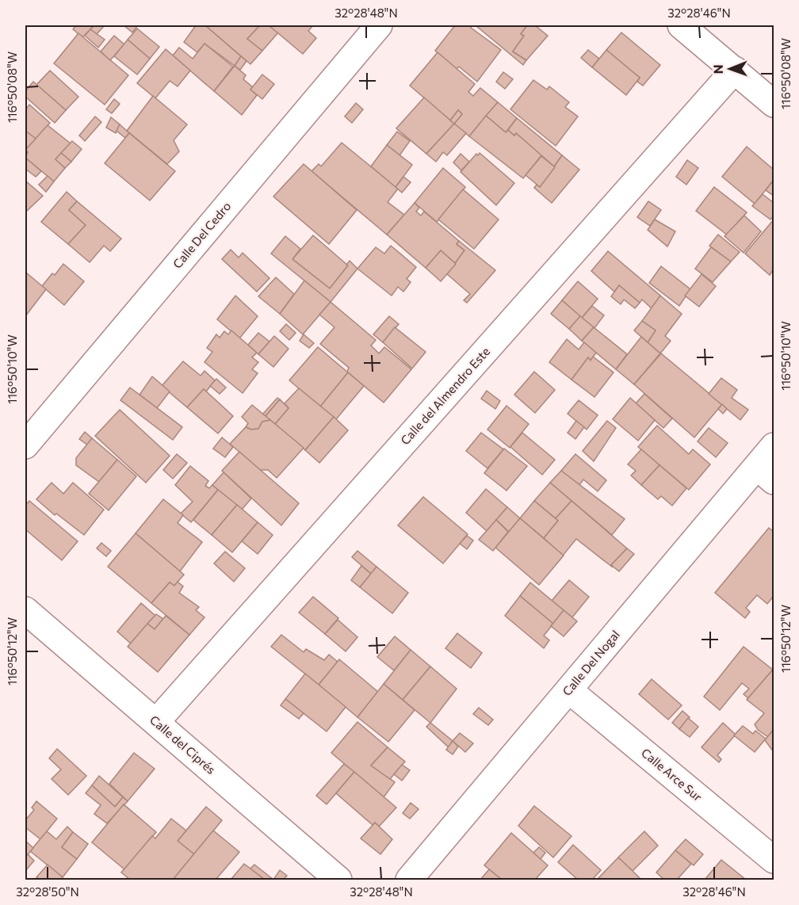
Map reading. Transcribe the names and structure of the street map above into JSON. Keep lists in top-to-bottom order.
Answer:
{
  "streets": {
    "street": [
      "Calle Del Cedro",
      "Calle del Almendro Este",
      "Calle Del Nogal",
      "Calle del Ciprés",
      "Calle Arce Sur"
    ]
  },
  "crossings": [
    ["Calle del Almendro Este", "Calle del Ciprés"],
    ["Calle Del Nogal", "Calle Arce Sur"]
  ],
  "north": "left",
  "coordinates": [
    "32°28'48\"N",
    "32°28'46\"N",
    "116°50'08\"W",
    "116°50'10\"W",
    "116°50'12\"W",
    "32°28'50\"N"
  ]
}
